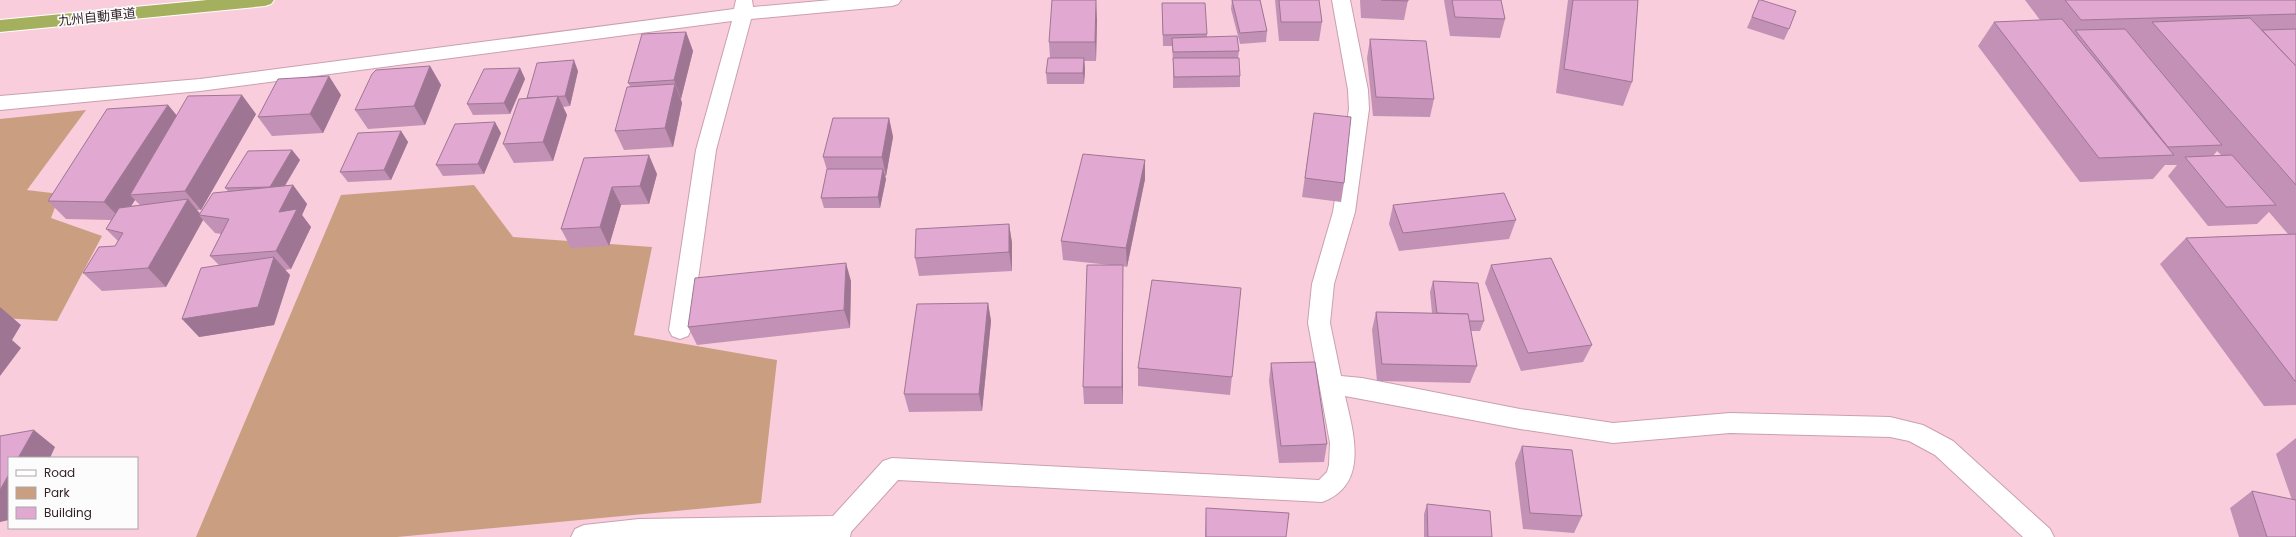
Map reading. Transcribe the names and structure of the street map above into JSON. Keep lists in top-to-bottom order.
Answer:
{
  "streets": {
    "highway": ["九州自動車道"]
  },
  "legend": ["Road", "Park", "Building"]
}
